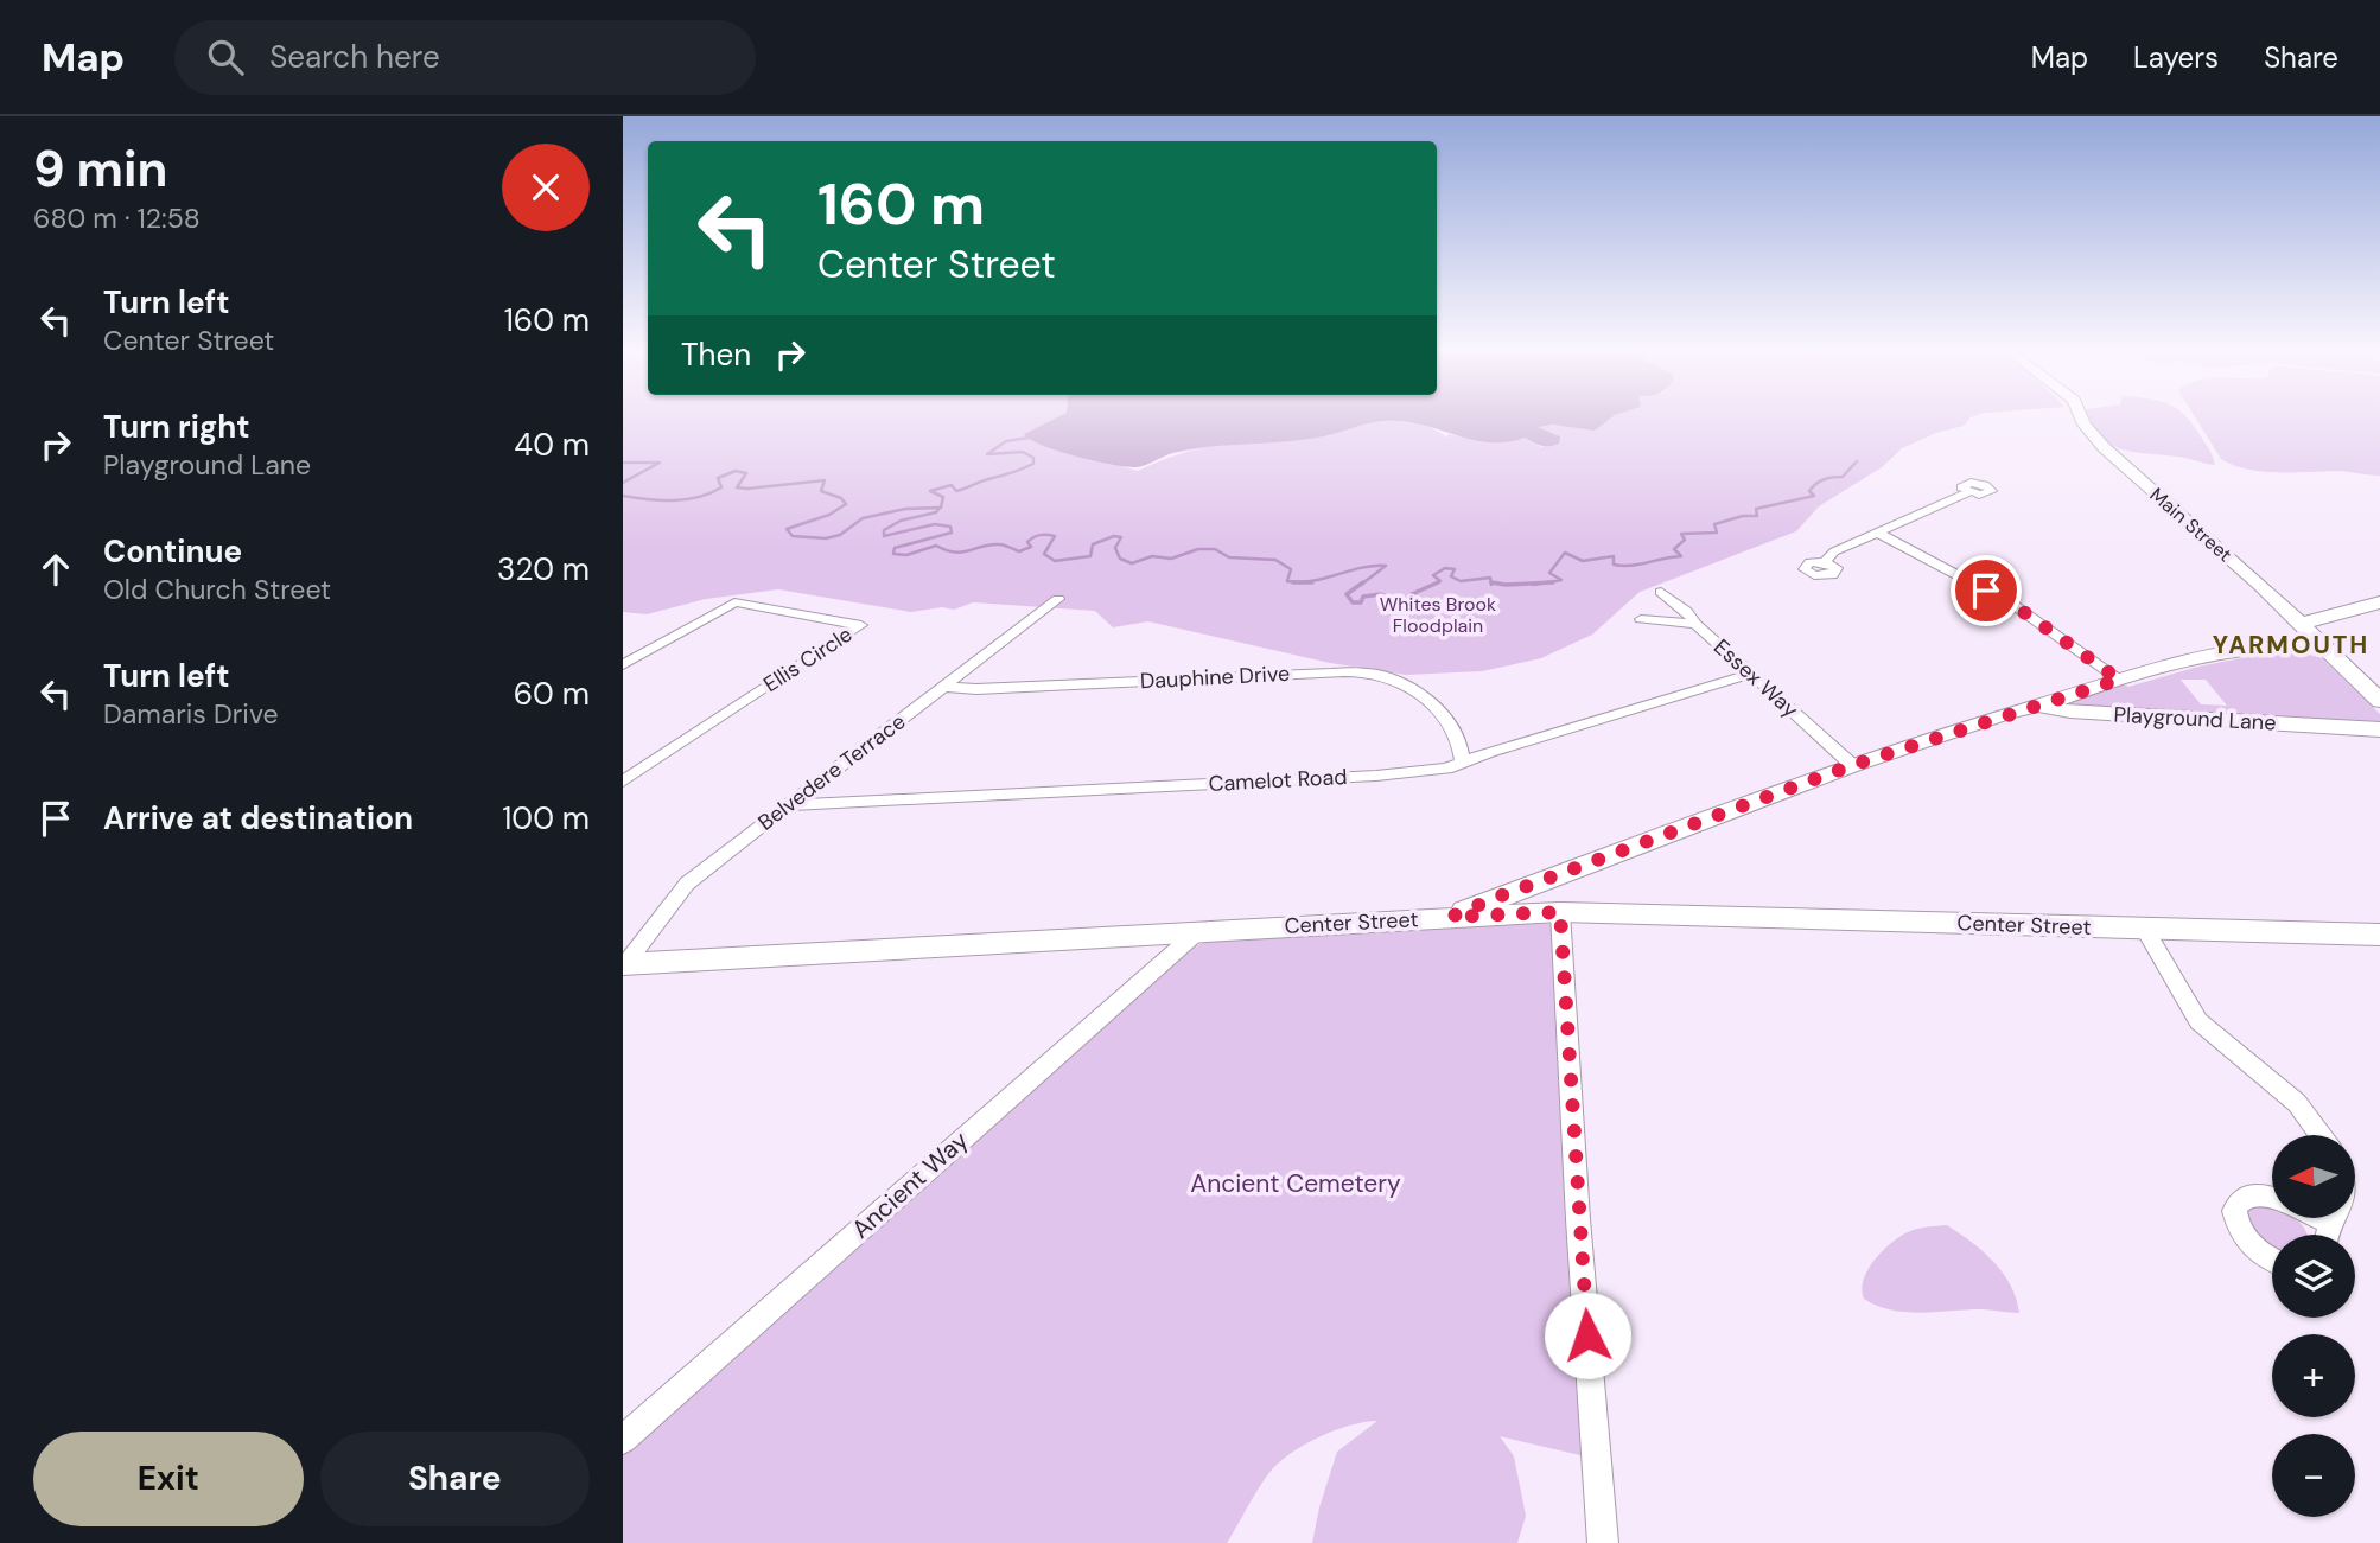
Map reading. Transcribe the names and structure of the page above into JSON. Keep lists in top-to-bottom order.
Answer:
{
  "streets": {
    "street": [
      "Main Street",
      "Ellis Circle",
      "Dauphine Drive",
      "Essex Way",
      "Playground Lane",
      "Belvedere Terrace",
      "Camelot Road",
      "Center Street",
      "Ancient Way"
    ]
  },
  "crossings": [
    ["Dauphine Drive", "Belvedere Terrace"],
    ["Dauphine Drive", "Camelot Road"],
    ["Essex Way", "Playground Lane"],
    ["Essex Way", "Camelot Road"],
    ["Playground Lane", "Center Street"],
    ["Belvedere Terrace", "Camelot Road"],
    ["Belvedere Terrace", "Center Street"],
    ["Center Street", "Ancient Way"]
  ],
  "districts": ["YARMOUTH"],
  "parks": ["Whites Brook Floodplain", "Ancient Cemetery"],
  "north": "left",
  "page": {
    "header": "Map",
    "search": "Search here",
    "nav": ["Map", "Layers", "Share"],
    "heading": ["9 min", "680 m · 12:58"],
    "turn": ["160 m", "Center Street"],
    "list": [
      {
        "name": "Turn left",
        "note": "Center Street",
        "value": "160 m"
      },
      {
        "name": "Turn right",
        "note": "Playground Lane",
        "value": "40 m"
      },
      {
        "name": "Continue",
        "note": "Old Church Street",
        "value": "320 m"
      },
      {
        "name": "Turn left",
        "note": "Damaris Drive",
        "value": "60 m"
      },
      {
        "name": "Arrive at destination",
        "value": "100 m"
      }
    ],
    "then": "Then",
    "map_buttons": ["+", "−"],
    "buttons": ["Exit", "Share"]
  }
}
